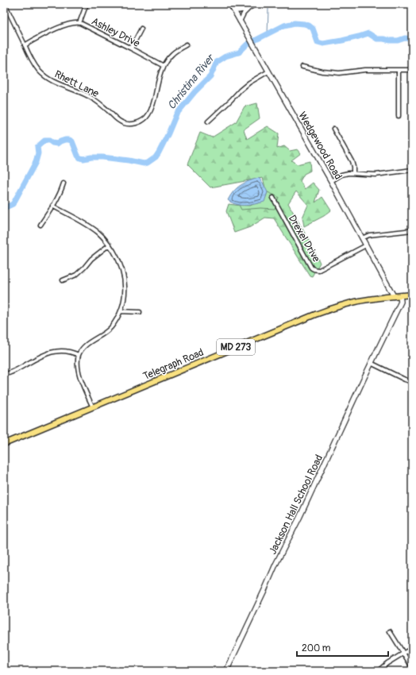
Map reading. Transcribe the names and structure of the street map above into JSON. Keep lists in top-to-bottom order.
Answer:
{
  "streets": {
    "main road": ["MD 273", "Telegraph Road"],
    "street": [
      "Ashley Drive",
      "Rhett Lane",
      "Wedgewood Road",
      "Drexel Drive",
      "Jackson Hall School Road"
    ]
  },
  "crossings": [
    ["Ashley Drive", "Rhett Lane"],
    ["Wedgewood Road", "Drexel Drive"],
    ["Wedgewood Road", "Telegraph Road"],
    ["Telegraph Road", "Jackson Hall School Road"]
  ],
  "water": ["Christina River"],
  "scale_bar": "200 m"
}
